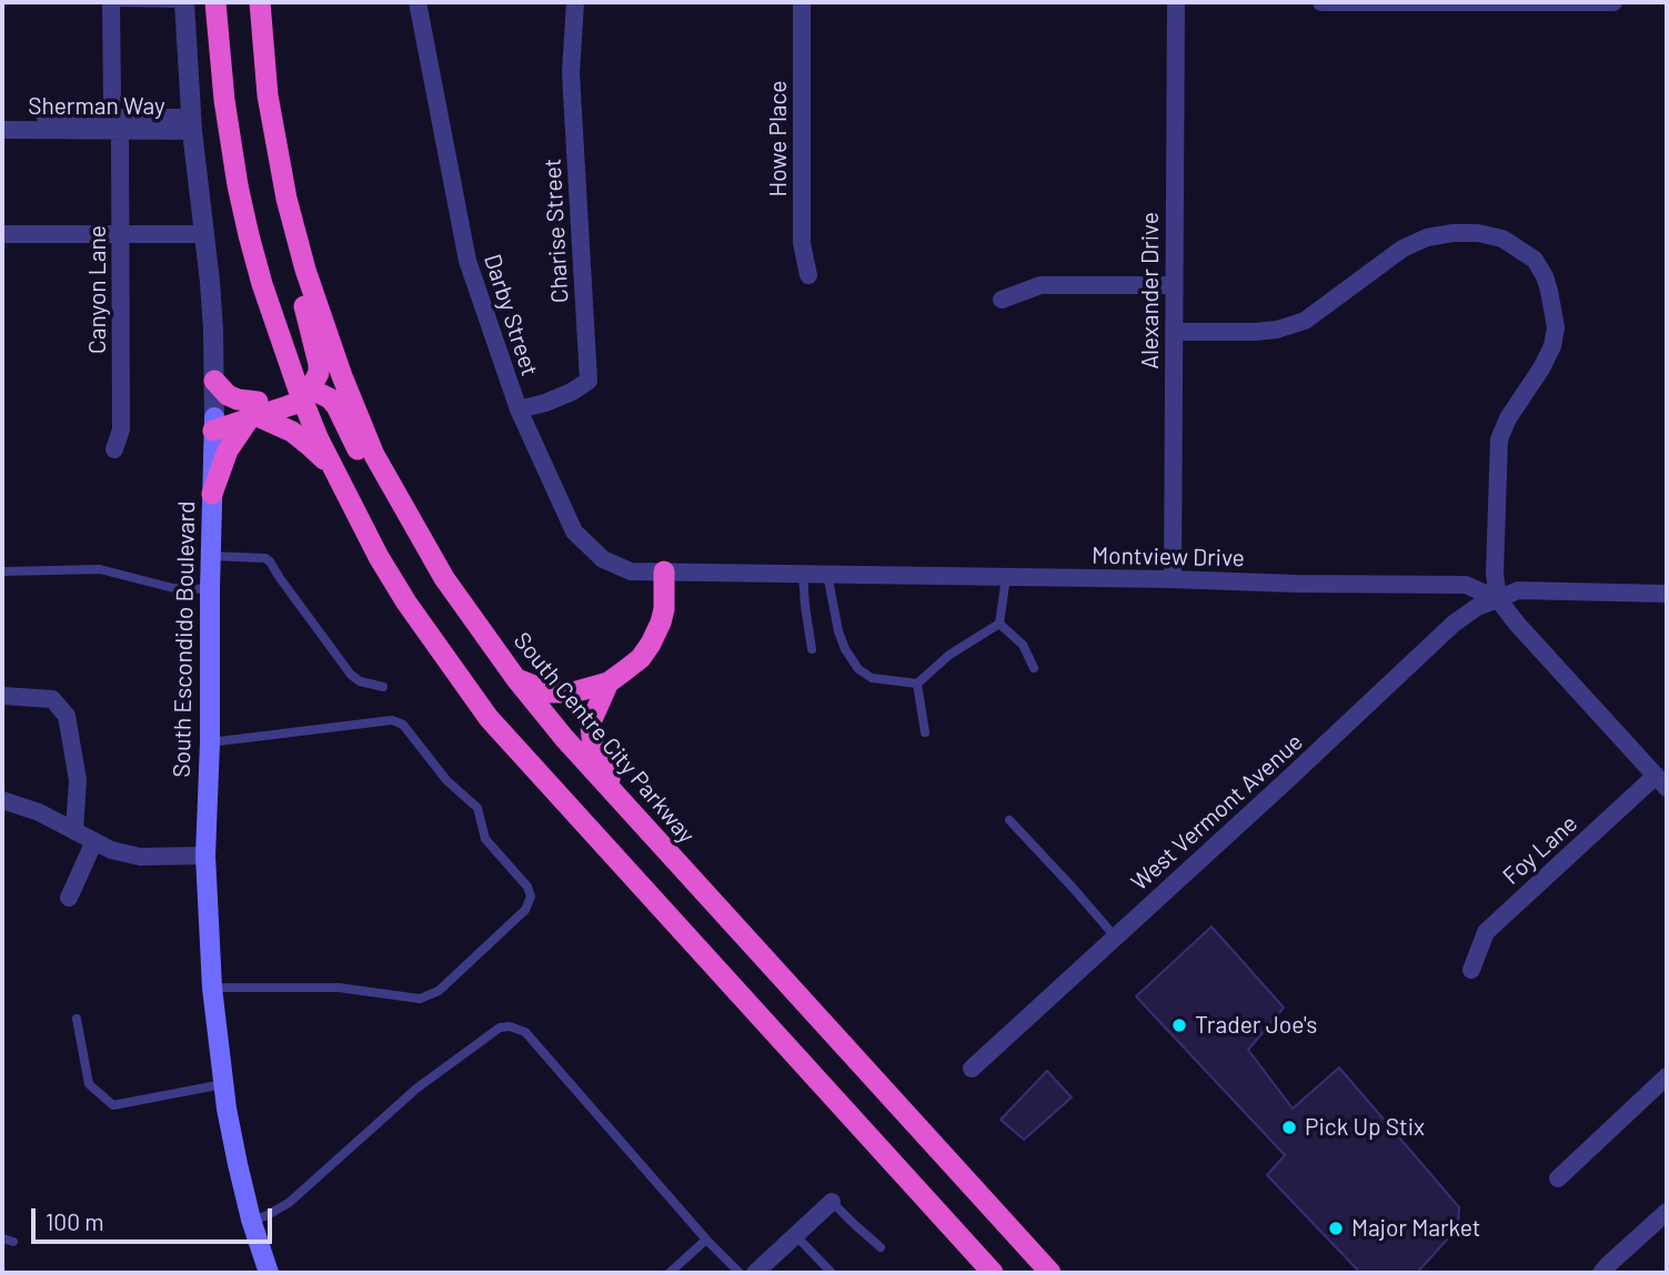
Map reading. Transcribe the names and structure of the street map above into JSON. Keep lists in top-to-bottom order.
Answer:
{
  "streets": {
    "highway": ["South Centre City Parkway"],
    "main road": ["South Escondido Boulevard"],
    "street": [
      "Sherman Way",
      "Howe Place",
      "Charise Street",
      "Canyon Lane",
      "Alexander Drive",
      "Darby Street",
      "Montview Drive",
      "West Vermont Avenue",
      "Foy Lane"
    ]
  },
  "crossings": [
    ["Sherman Way", "Canyon Lane"],
    ["Sherman Way", "South Escondido Boulevard"],
    ["Charise Street", "Darby Street"],
    ["Alexander Drive", "Montview Drive"],
    ["Darby Street", "Montview Drive"],
    ["Montview Drive", "West Vermont Avenue"]
  ],
  "places": ["Trader Joe's", "Pick Up Stix", "Major Market"],
  "scale_bar": "100 m"
}
